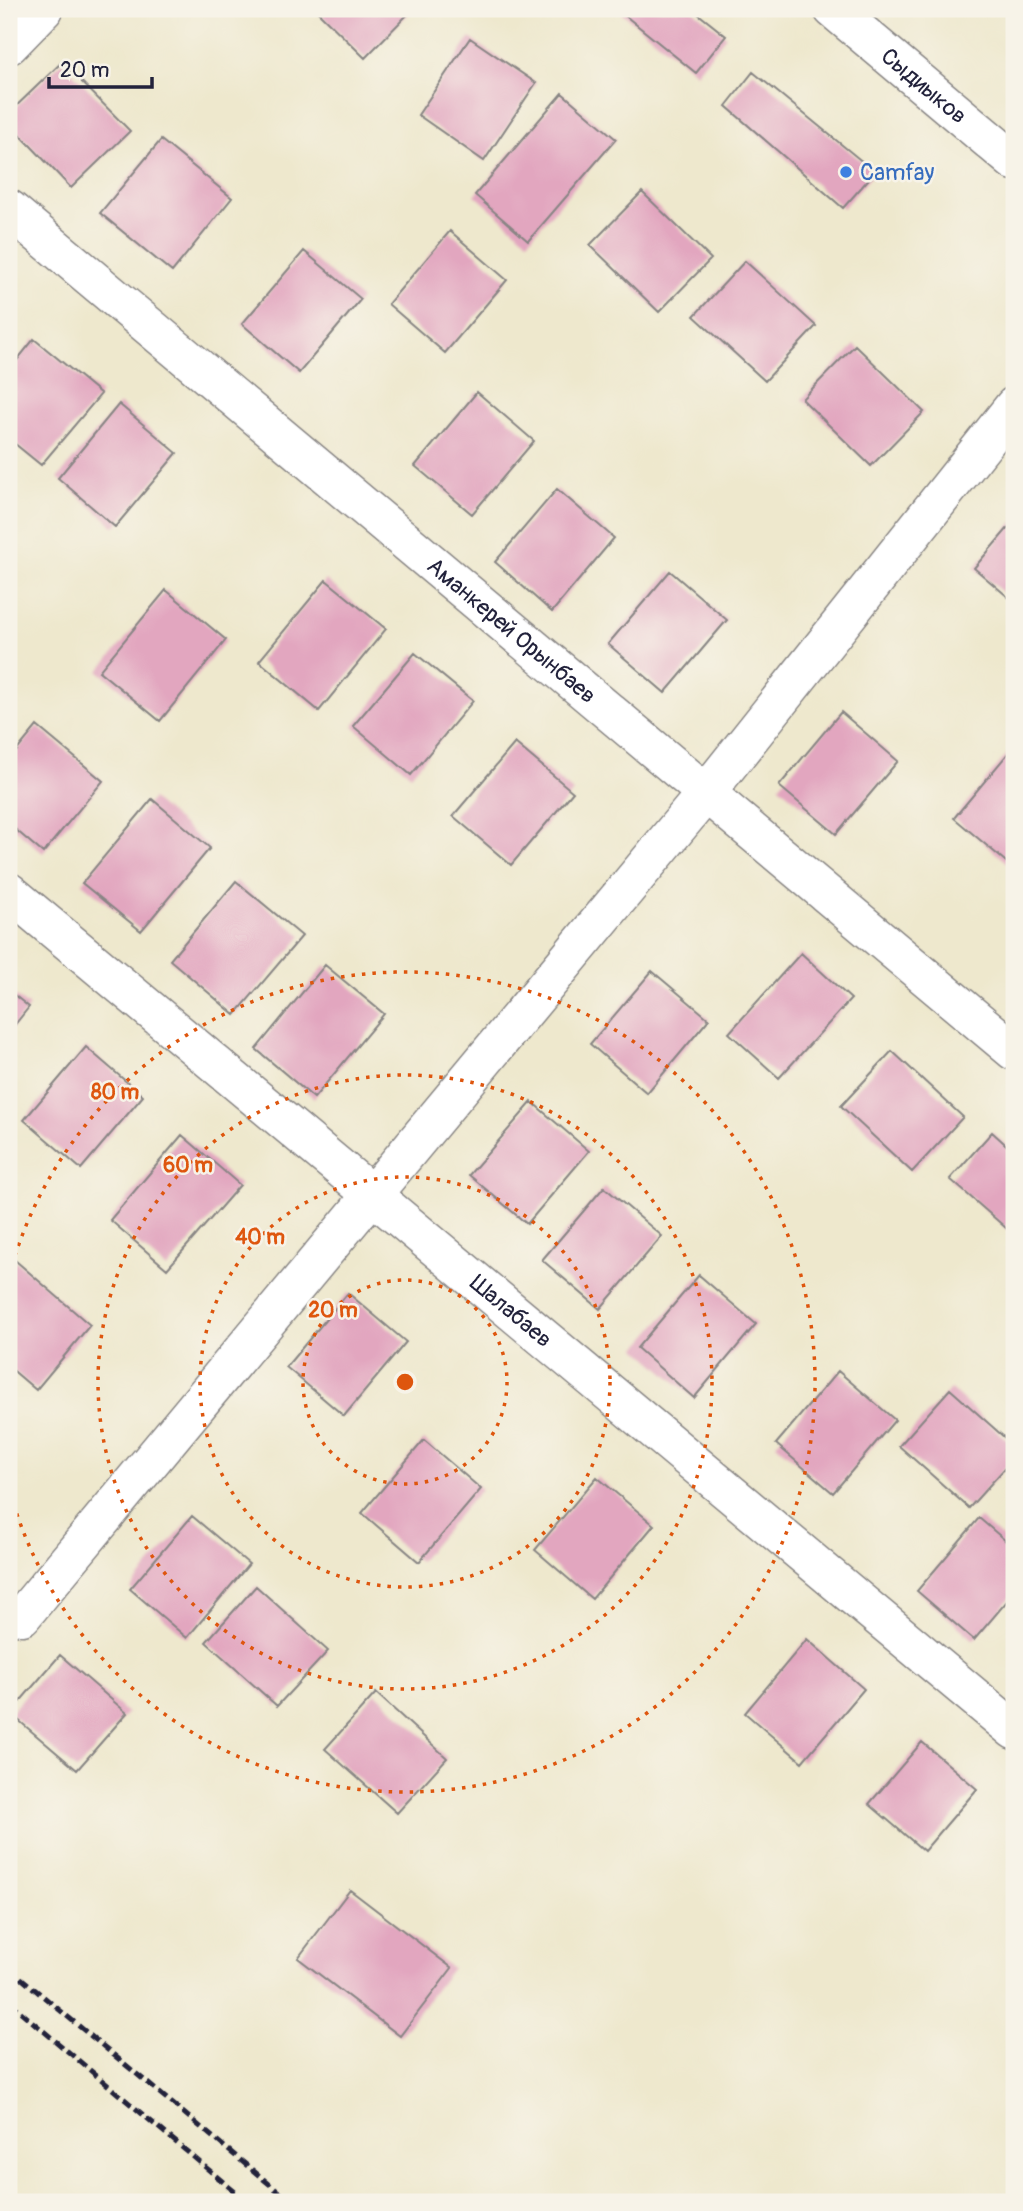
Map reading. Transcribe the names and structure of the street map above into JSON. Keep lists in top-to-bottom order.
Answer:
{
  "streets": {
    "street": ["Сыдиыков", "Аманкерей Орынбаев", "Шалабаев"]
  },
  "places": ["Camfay"],
  "scale_bar": "20 m",
  "rings": [
    "80 m",
    "60 m",
    "40 m",
    "20 m"
  ]
}
